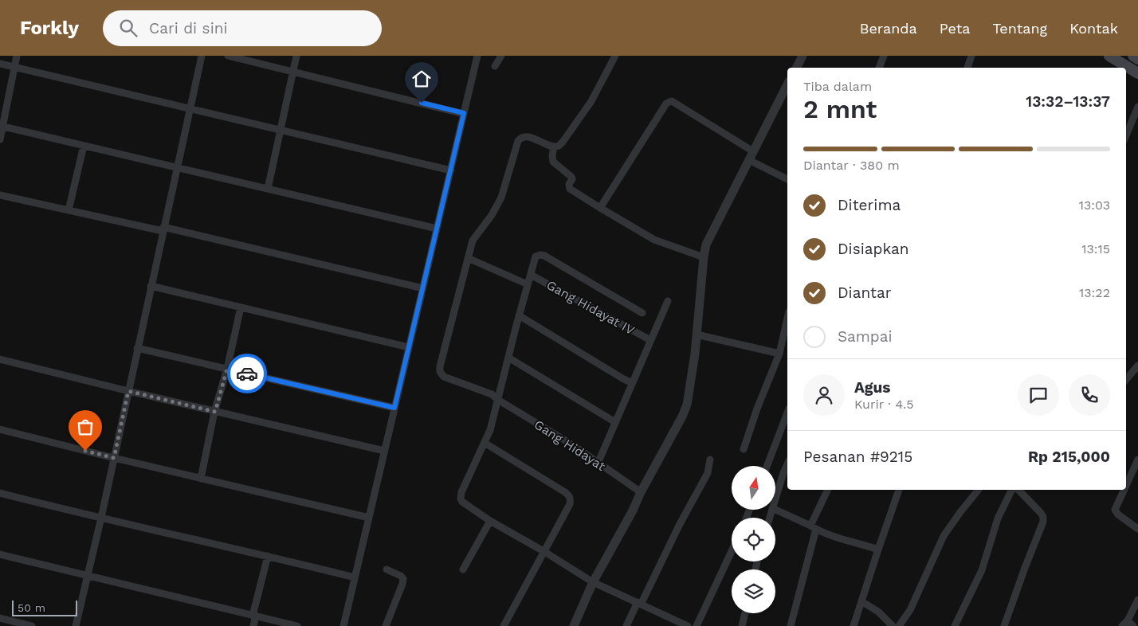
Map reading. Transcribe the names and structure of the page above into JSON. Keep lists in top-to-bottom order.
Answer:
{
  "streets": {
    "street": ["Gang Hidayat IV", "Gang Hidayat"]
  },
  "scale_bar": "50 m",
  "north": "top",
  "page": {
    "header": "Forkly",
    "search": "Cari di sini",
    "nav": [
      "Beranda",
      "Peta",
      "Tentang",
      "Kontak"
    ],
    "heading": ["2 mnt", "Tiba dalam", "13:32–13:37"],
    "panel": [
      "Agus",
      "Kurir · 4.5",
      "Pesanan #9215",
      "Rp 215,000"
    ],
    "bar": "Diantar · 380 m",
    "list": [
      ["Diterima", "13:03"],
      ["Disiapkan", "13:15"],
      ["Diantar", "13:22"],
      "Sampai"
    ],
    "scale": "50 m"
  }
}
